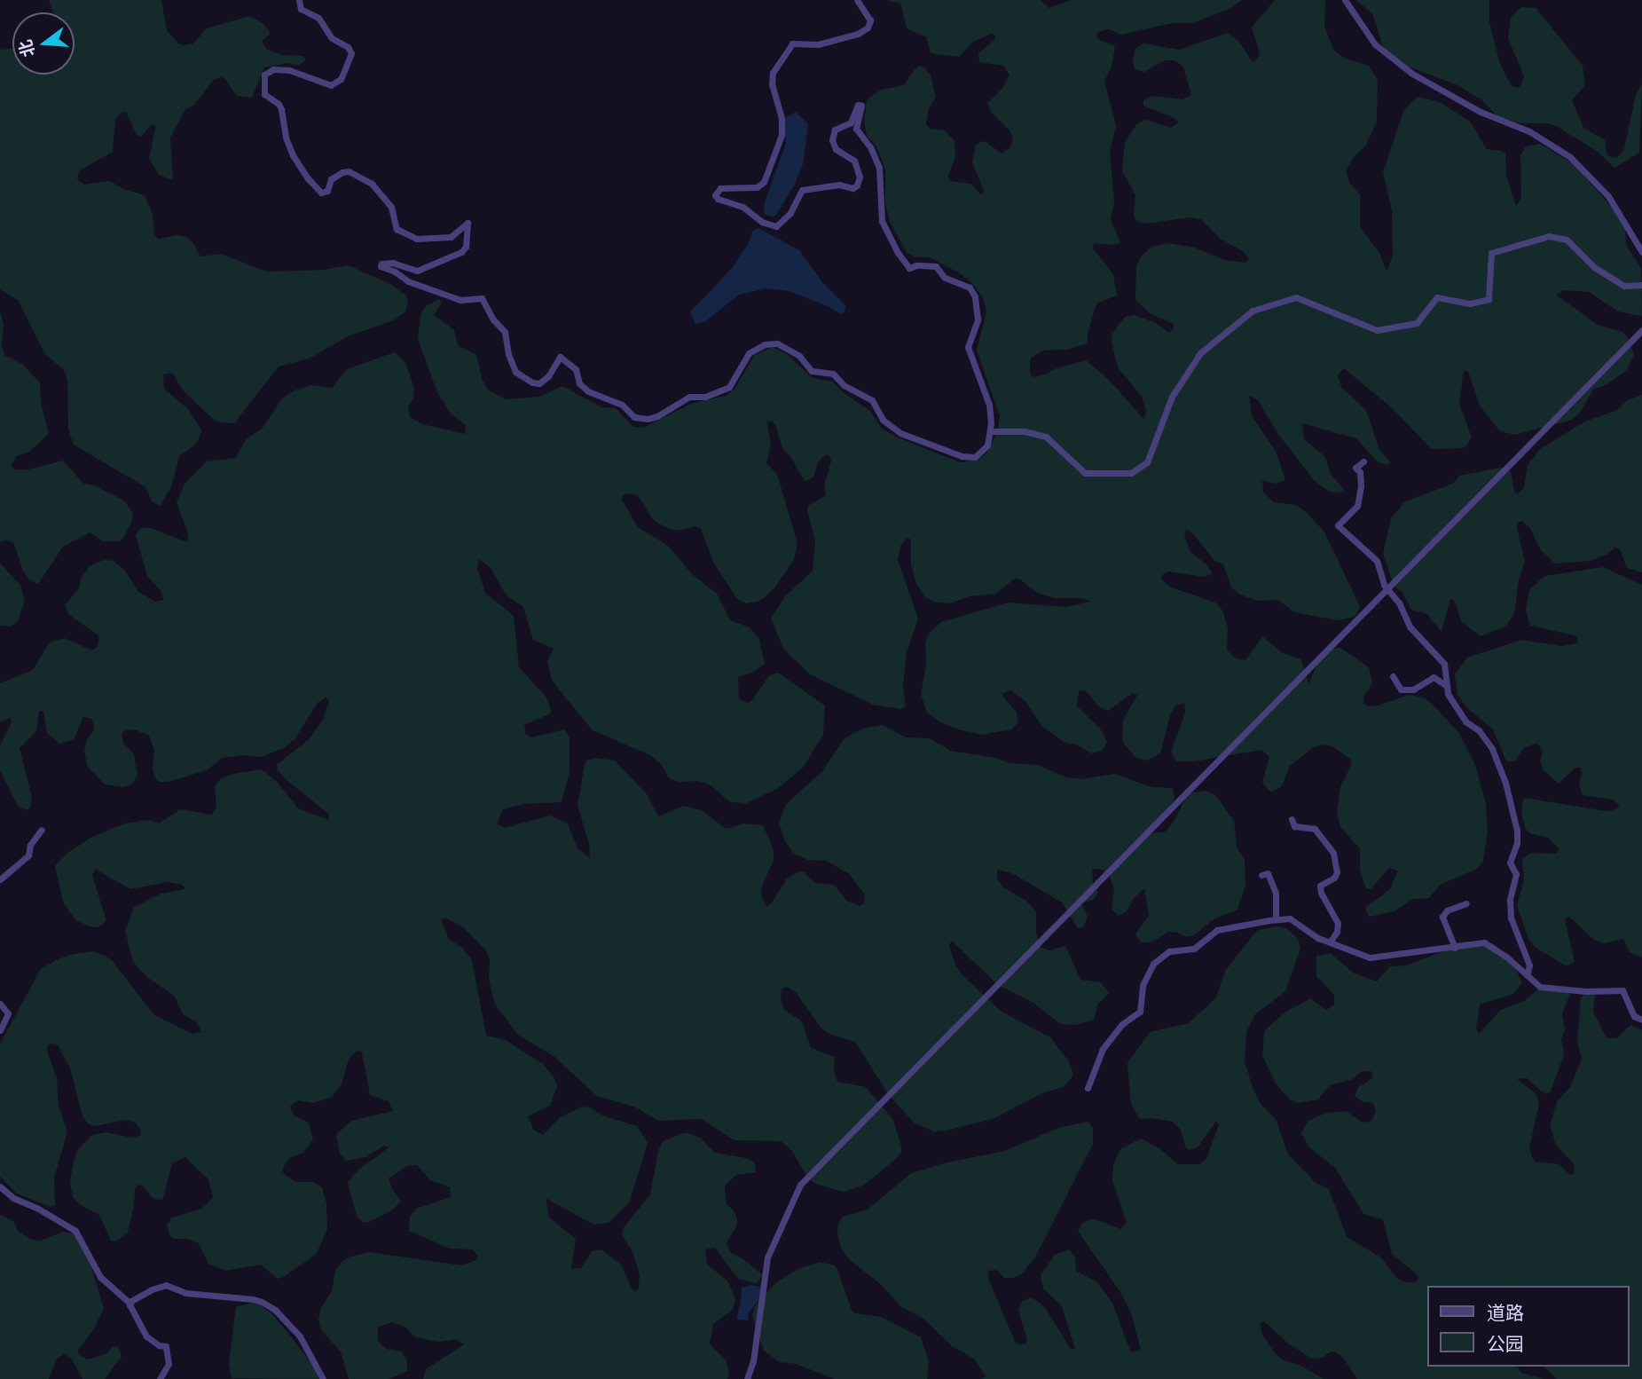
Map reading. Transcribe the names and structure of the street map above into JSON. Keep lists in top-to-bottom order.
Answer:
{
  "legend": ["道路", "公园"],
  "north": "left"
}
